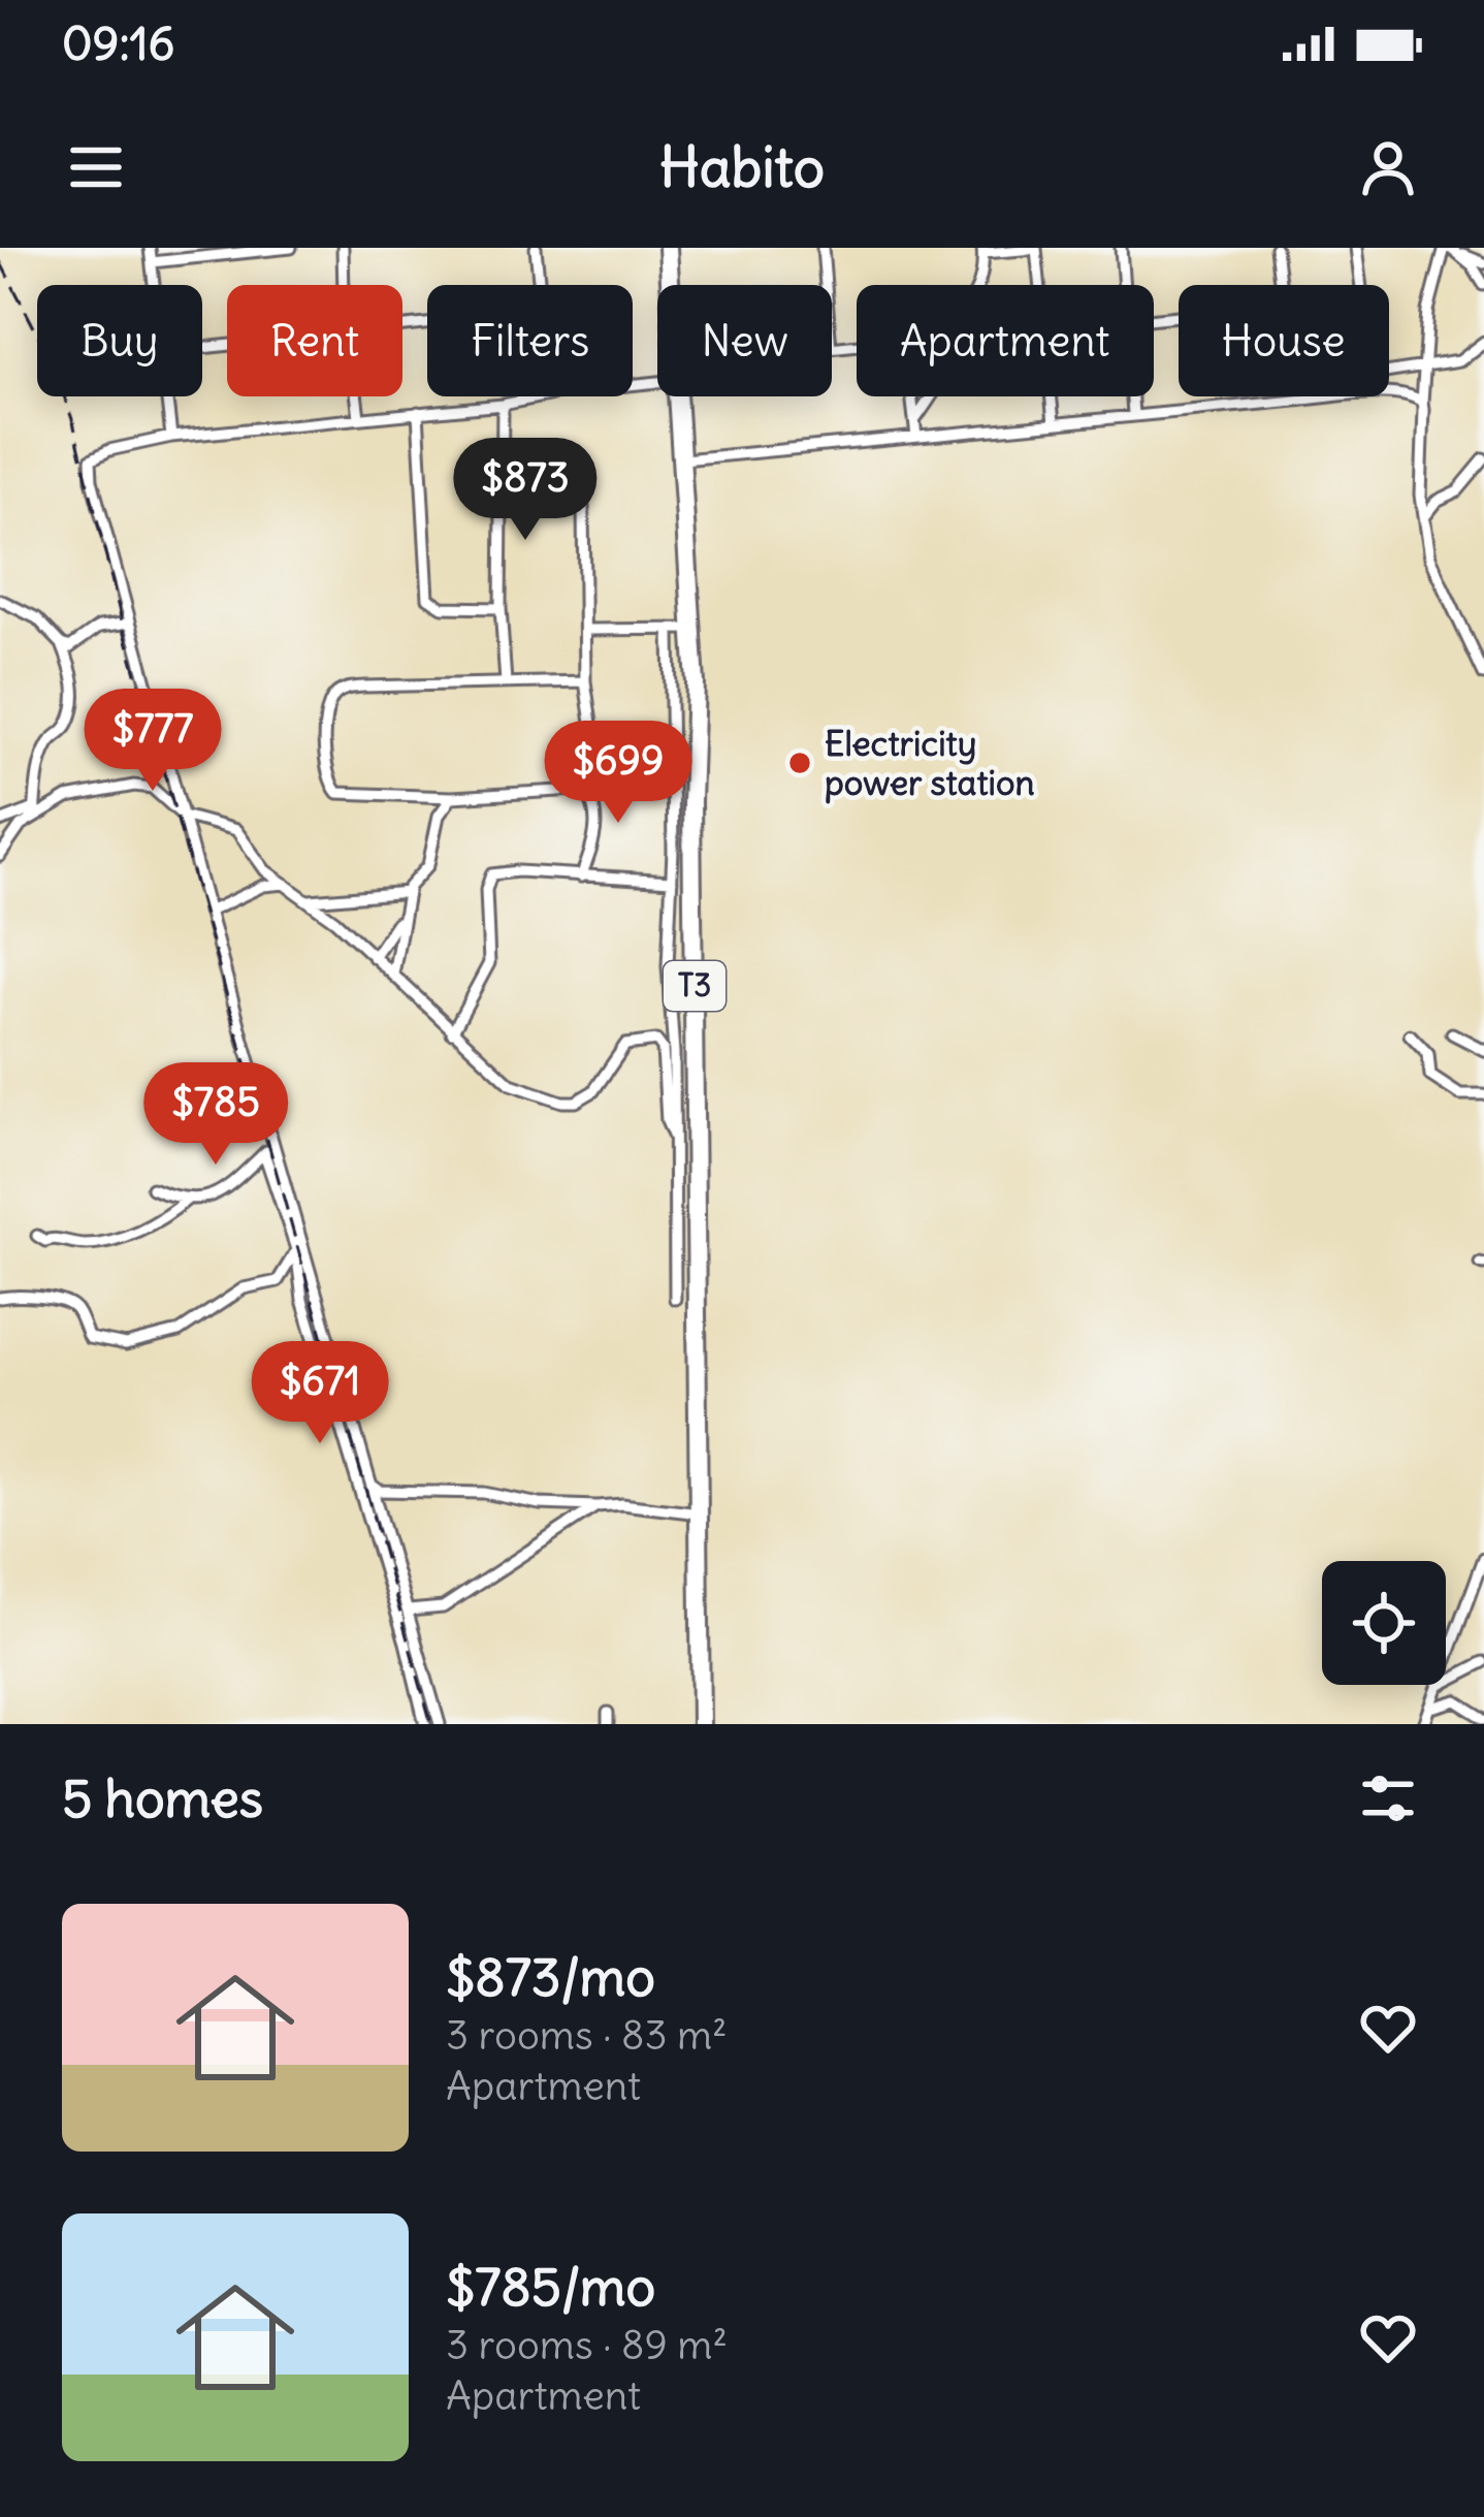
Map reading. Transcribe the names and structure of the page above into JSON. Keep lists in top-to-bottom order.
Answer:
{
  "streets": {
    "highway": ["T3"]
  },
  "places": ["Electricity power station"],
  "page": {
    "status": "09:16",
    "header": "Habito",
    "chip": [
      "Buy",
      "Rent",
      "Filters",
      "New",
      "Apartment",
      "House"
    ],
    "price": [
      "$873",
      "$777",
      "$699",
      "$785",
      "$671"
    ],
    "heading": "5 homes",
    "list": [
      {
        "name": "$873/mo",
        "note": "3 rooms · 83 m² · Apartment"
      },
      {
        "name": "$785/mo",
        "note": "3 rooms · 89 m² · Apartment"
      }
    ]
  }
}
